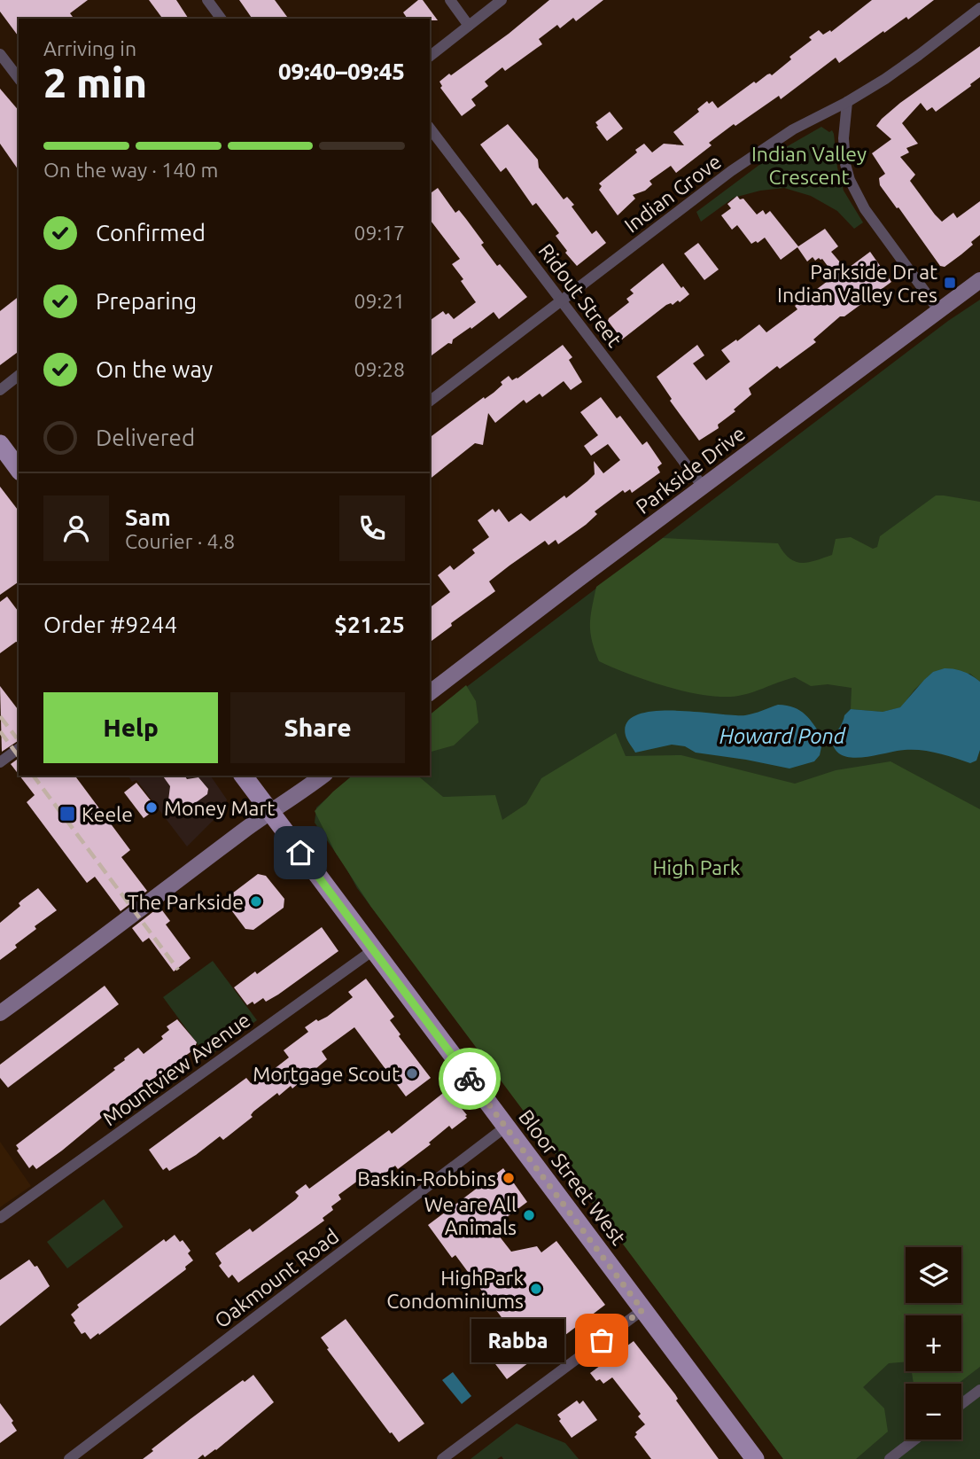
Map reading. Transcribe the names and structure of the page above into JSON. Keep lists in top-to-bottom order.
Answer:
{
  "streets": {
    "main road": ["Parkside Drive", "Bloor Street West"],
    "street": [
      "Indian Grove",
      "Ridout Street",
      "Mountview Avenue",
      "Oakmount Road"
    ]
  },
  "crossings": [
    ["Indian Grove", "Ridout Street"],
    ["Ridout Street", "Parkside Drive"],
    ["Mountview Avenue", "Bloor Street West"],
    ["Bloor Street West", "Oakmount Road"]
  ],
  "water": ["Howard Pond"],
  "parks": ["Indian Valley Crescent", "High Park"],
  "places": {
    "transit": ["Parkside Dr at Indian Valley Cres", "Keele"],
    "other": [
      "Money Mart",
      "The Parkside",
      "Mortgage Scout",
      "Baskin-Robbins",
      "We are All Animals",
      "HighPark Condominiums",
      "Rabba"
    ]
  },
  "page": {
    "heading": ["2 min", "Arriving in", "09:40–09:45"],
    "panel": [
      "Sam",
      "Courier · 4.8",
      "Order #9244",
      "$21.25"
    ],
    "bar": "On the way · 140 m",
    "list": [
      ["Confirmed", "09:17"],
      ["Preparing", "09:21"],
      ["On the way", "09:28"],
      "Delivered"
    ],
    "buttons": ["Help", "Share"],
    "map_buttons": ["+", "−"],
    "bubble": "Rabba"
  }
}
